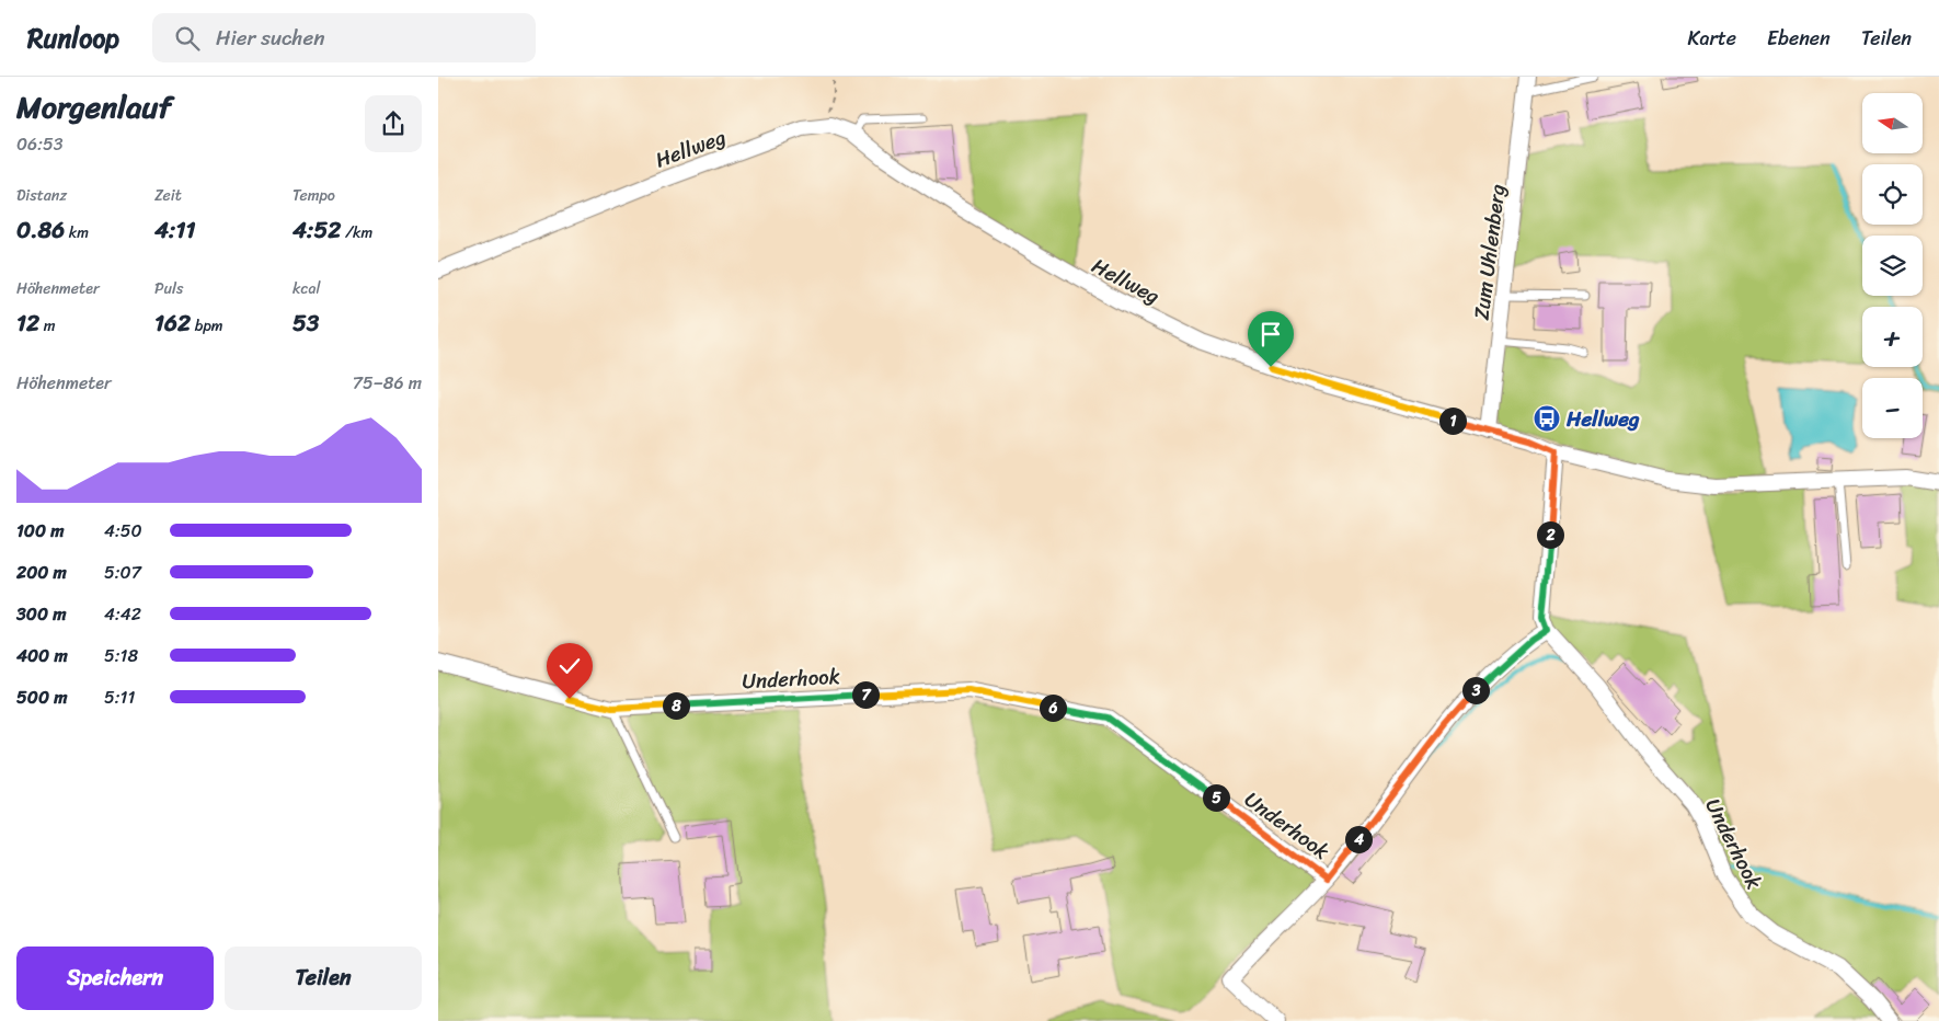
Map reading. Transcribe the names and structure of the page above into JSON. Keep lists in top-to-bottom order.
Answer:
{
  "streets": {
    "street": ["Hellweg", "Zum Uhlenberg", "Underhook"]
  },
  "crossings": [
    ["Hellweg", "Zum Uhlenberg"]
  ],
  "places": {
    "bus stop": ["Hellweg"]
  },
  "north": "left",
  "page": {
    "header": "Runloop",
    "search": "Hier suchen",
    "nav": ["Karte", "Ebenen", "Teilen"],
    "heading": ["Morgenlauf", "06:53"],
    "map_buttons": ["+", "−"],
    "stats": [
      ["Distanz", "0.86 km"],
      ["Zeit", "4:11"],
      ["Tempo", "4:52 /km"],
      ["Höhenmeter", "12 m"],
      ["Puls", "162 bpm"],
      ["kcal", "53"]
    ],
    "chart": ["Höhenmeter", "75–86 m"],
    "pins": [
      "1",
      "2",
      "3",
      "7",
      "8",
      "6",
      "5",
      "4"
    ],
    "list": [
      {
        "name": "100 m",
        "note": "4:50"
      },
      {
        "name": "200 m",
        "note": "5:07"
      },
      {
        "name": "300 m",
        "note": "4:42"
      },
      {
        "name": "400 m",
        "note": "5:18"
      },
      {
        "name": "500 m",
        "note": "5:11"
      }
    ],
    "buttons": ["Speichern", "Teilen"]
  }
}
